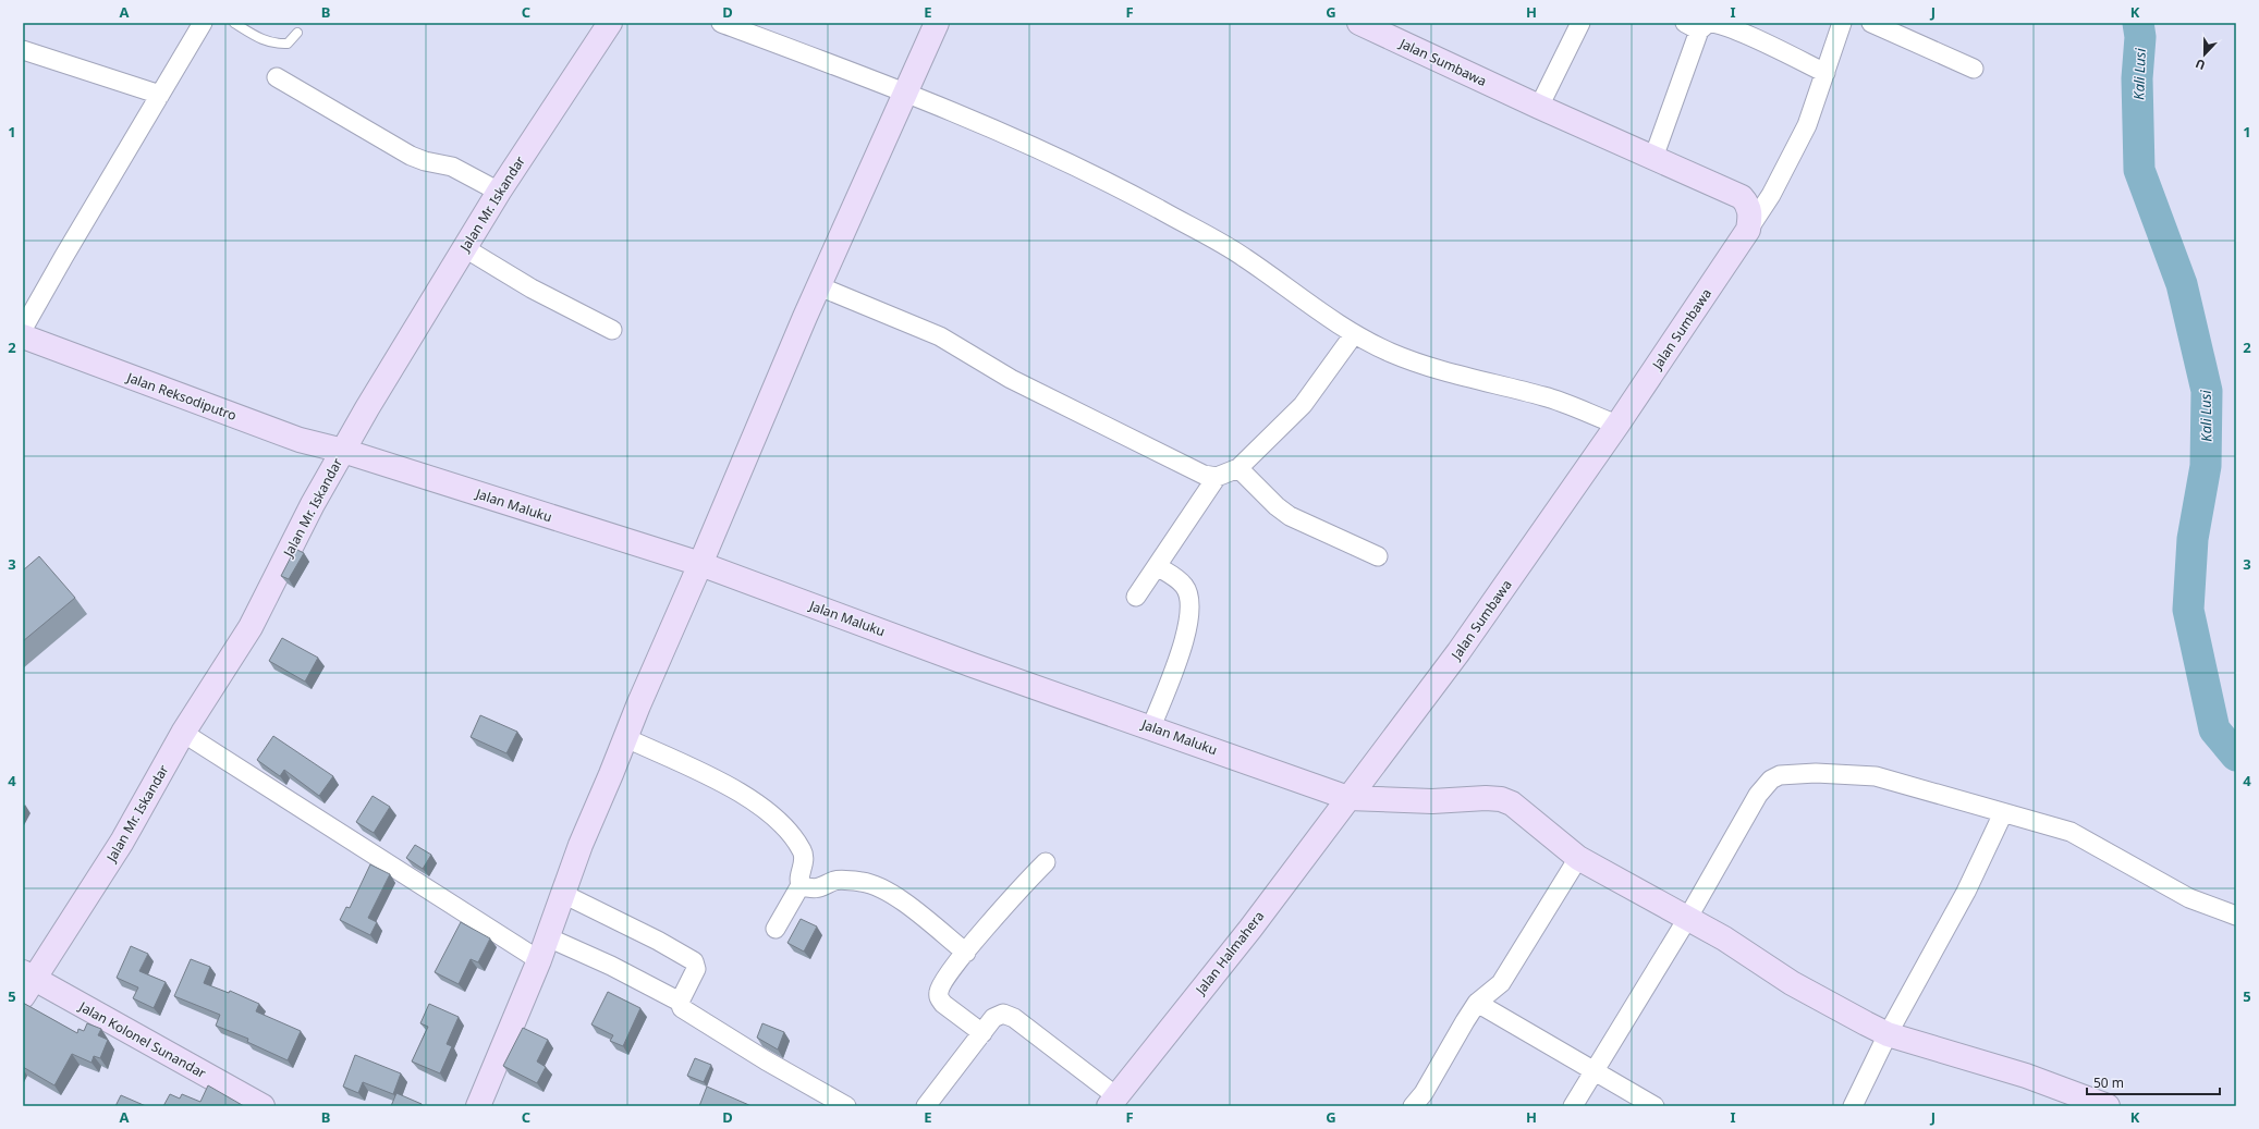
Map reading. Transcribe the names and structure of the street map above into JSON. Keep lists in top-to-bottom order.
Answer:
{
  "streets": {
    "main road": [
      "Jalan Sumbawa",
      "Jalan Mr. Iskandar",
      "Jalan Reksodiputro",
      "Jalan Maluku",
      "Jalan Halmahera",
      "Jalan Kolonel Sunandar"
    ]
  },
  "crossings": [
    ["Jalan Sumbawa", "Jalan Maluku"],
    ["Jalan Sumbawa", "Jalan Halmahera"],
    ["Jalan Mr. Iskandar", "Jalan Reksodiputro"],
    ["Jalan Mr. Iskandar", "Jalan Maluku"],
    ["Jalan Mr. Iskandar", "Jalan Kolonel Sunandar"],
    ["Jalan Reksodiputro", "Jalan Maluku"],
    ["Jalan Maluku", "Jalan Halmahera"]
  ],
  "water": ["Kali Lusi"],
  "scale_bar": "50 m",
  "north": "bottom",
  "grid": {
    "columns": [
      "A",
      "B",
      "C",
      "D",
      "E",
      "F",
      "G",
      "H",
      "I",
      "J",
      "K"
    ],
    "rows": [
      "1",
      "2",
      "3",
      "4",
      "5"
    ]
  }
}
